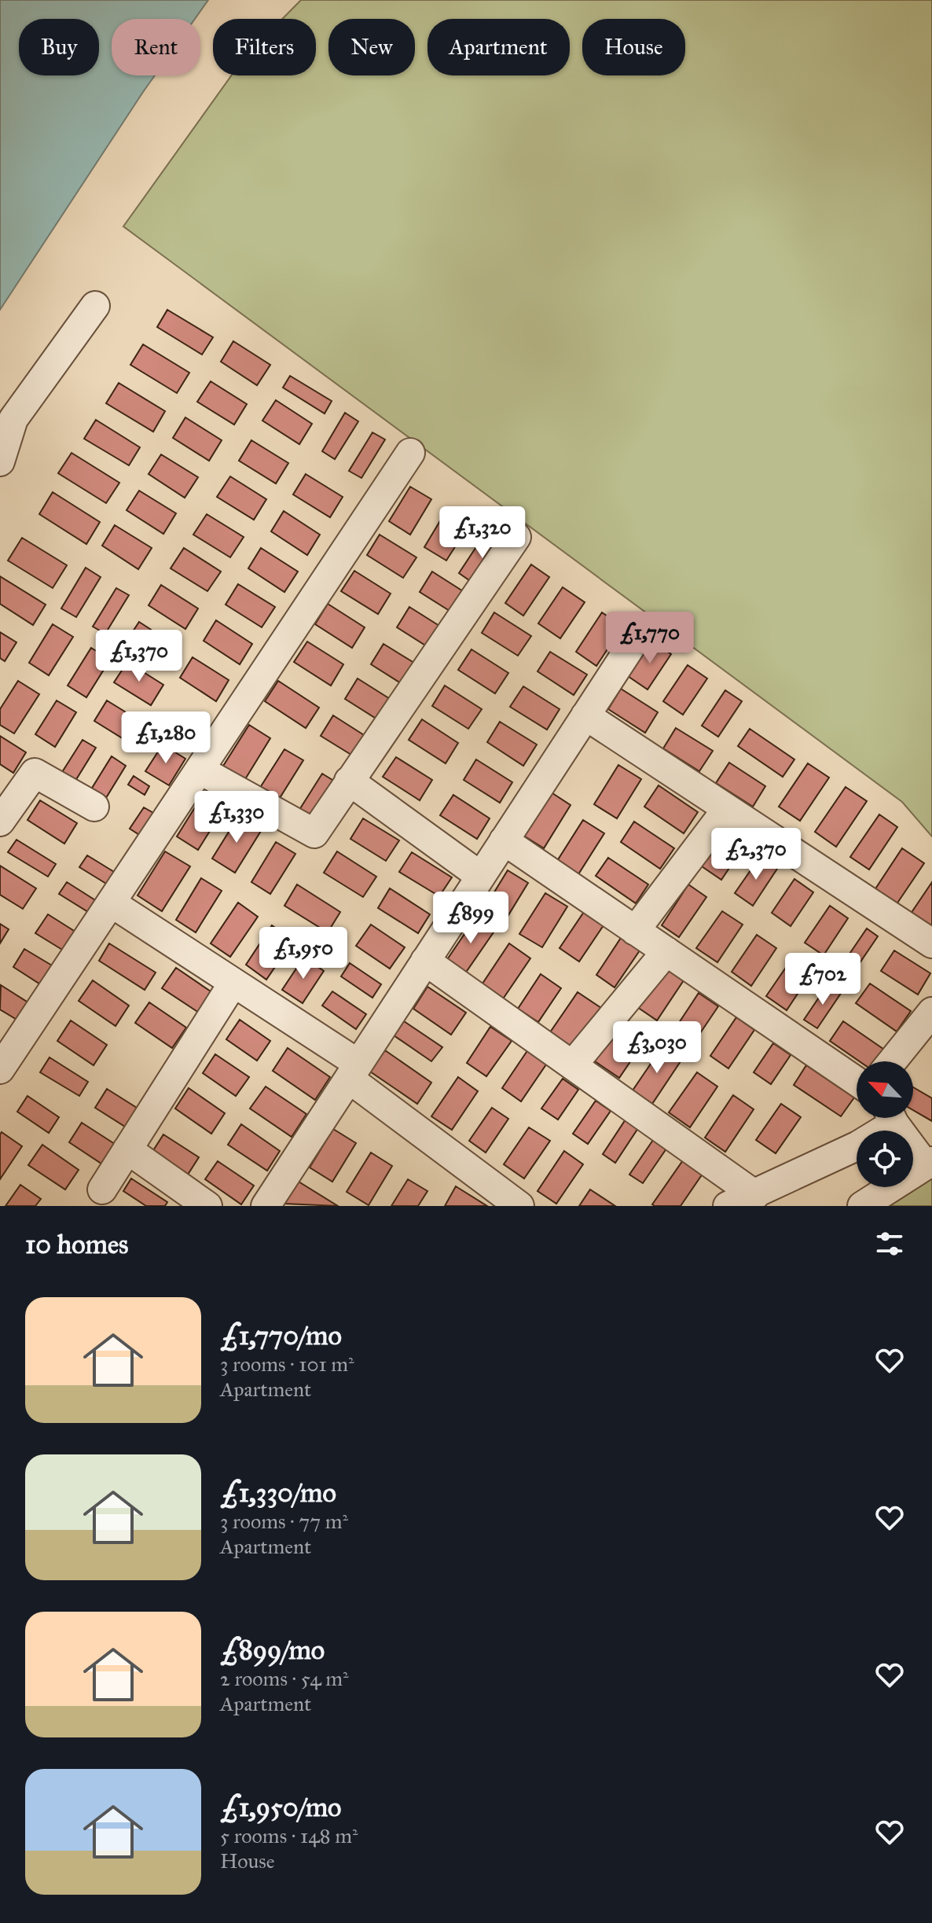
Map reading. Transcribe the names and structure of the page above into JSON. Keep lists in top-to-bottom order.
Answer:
{
  "north": "top left",
  "page": {
    "chip": [
      "Buy",
      "Rent",
      "Filters",
      "New",
      "Apartment",
      "House"
    ],
    "price": [
      "£1,320",
      "£1,770",
      "£1,370",
      "£1,280",
      "£1,330",
      "£2,370",
      "£899",
      "£1,950",
      "£702",
      "£3,030"
    ],
    "heading": "10 homes",
    "list": [
      {
        "name": "£1,770/mo",
        "note": "3 rooms · 101 m² · Apartment"
      },
      {
        "name": "£1,330/mo",
        "note": "3 rooms · 77 m² · Apartment"
      },
      {
        "name": "£899/mo",
        "note": "2 rooms · 54 m² · Apartment"
      },
      {
        "name": "£1,950/mo",
        "note": "5 rooms · 148 m² · House"
      }
    ]
  }
}
